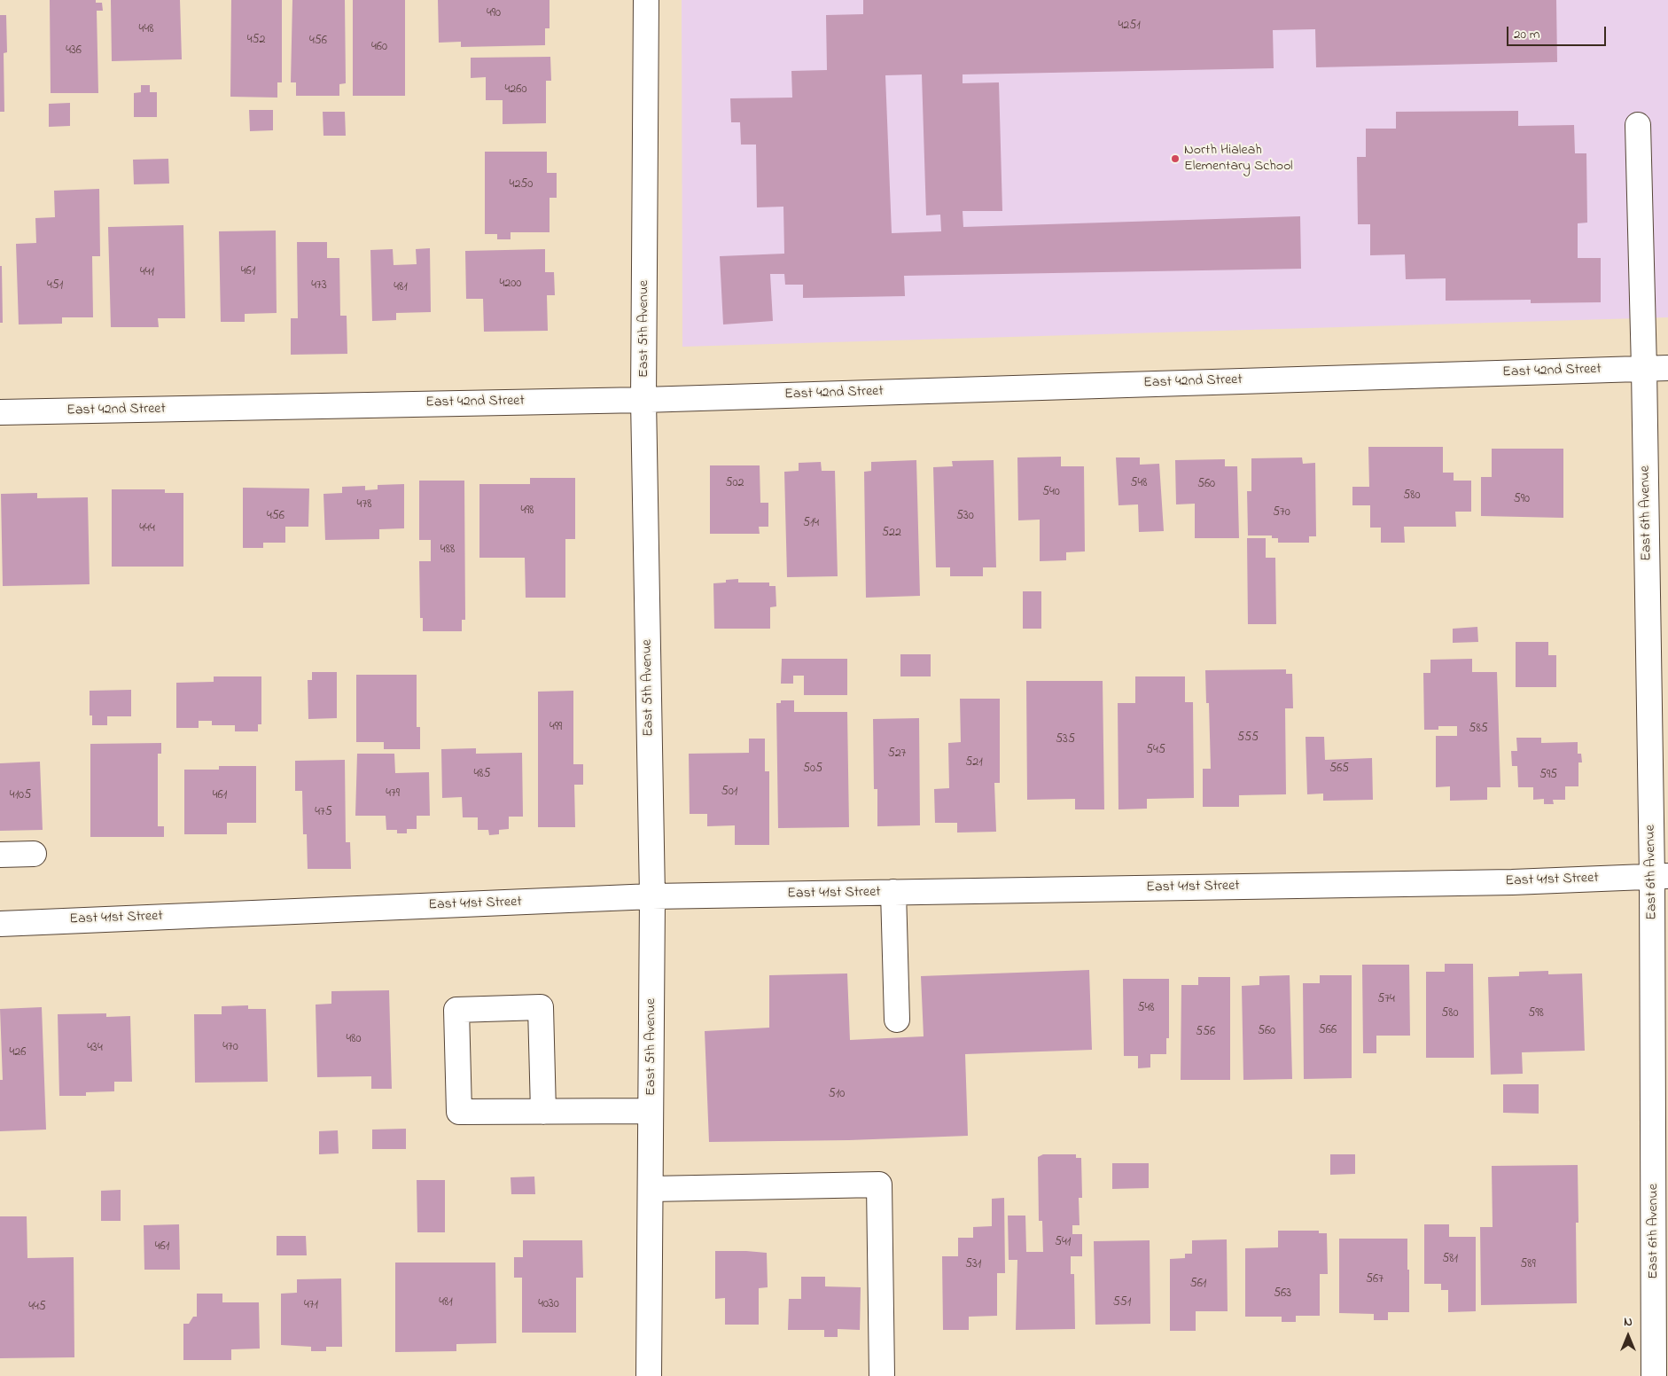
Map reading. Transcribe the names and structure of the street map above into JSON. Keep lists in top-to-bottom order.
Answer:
{
  "streets": {
    "street": [
      "East 5th Avenue",
      "East 42nd Street",
      "East 6th Avenue",
      "East 41st Street"
    ]
  },
  "crossings": [
    ["East 5th Avenue", "East 42nd Street"],
    ["East 5th Avenue", "East 41st Street"],
    ["East 42nd Street", "East 6th Avenue"],
    ["East 6th Avenue", "East 41st Street"]
  ],
  "places": ["North Hialeah Elementary School"],
  "house_numbers": [
    "490",
    "4251",
    "448",
    "452",
    "456",
    "460",
    "436",
    "4260",
    "4250",
    "461",
    "441",
    "4200",
    "451",
    "473",
    "481",
    "502",
    "548",
    "560",
    "540",
    "580",
    "590",
    "478",
    "498",
    "570",
    "456",
    "530",
    "514",
    "444",
    "522",
    "488",
    "499",
    "585",
    "555",
    "535",
    "545",
    "527",
    "521",
    "505",
    "565",
    "485",
    "595",
    "501",
    "479",
    "4105",
    "461",
    "475",
    "574",
    "548",
    "580",
    "598",
    "566",
    "560",
    "556",
    "480",
    "470",
    "434",
    "426",
    "510",
    "541",
    "461",
    "581",
    "531",
    "589",
    "567",
    "561",
    "563",
    "481",
    "551",
    "4030",
    "471",
    "445"
  ],
  "scale_bar": "20 m",
  "north": "top"
}
